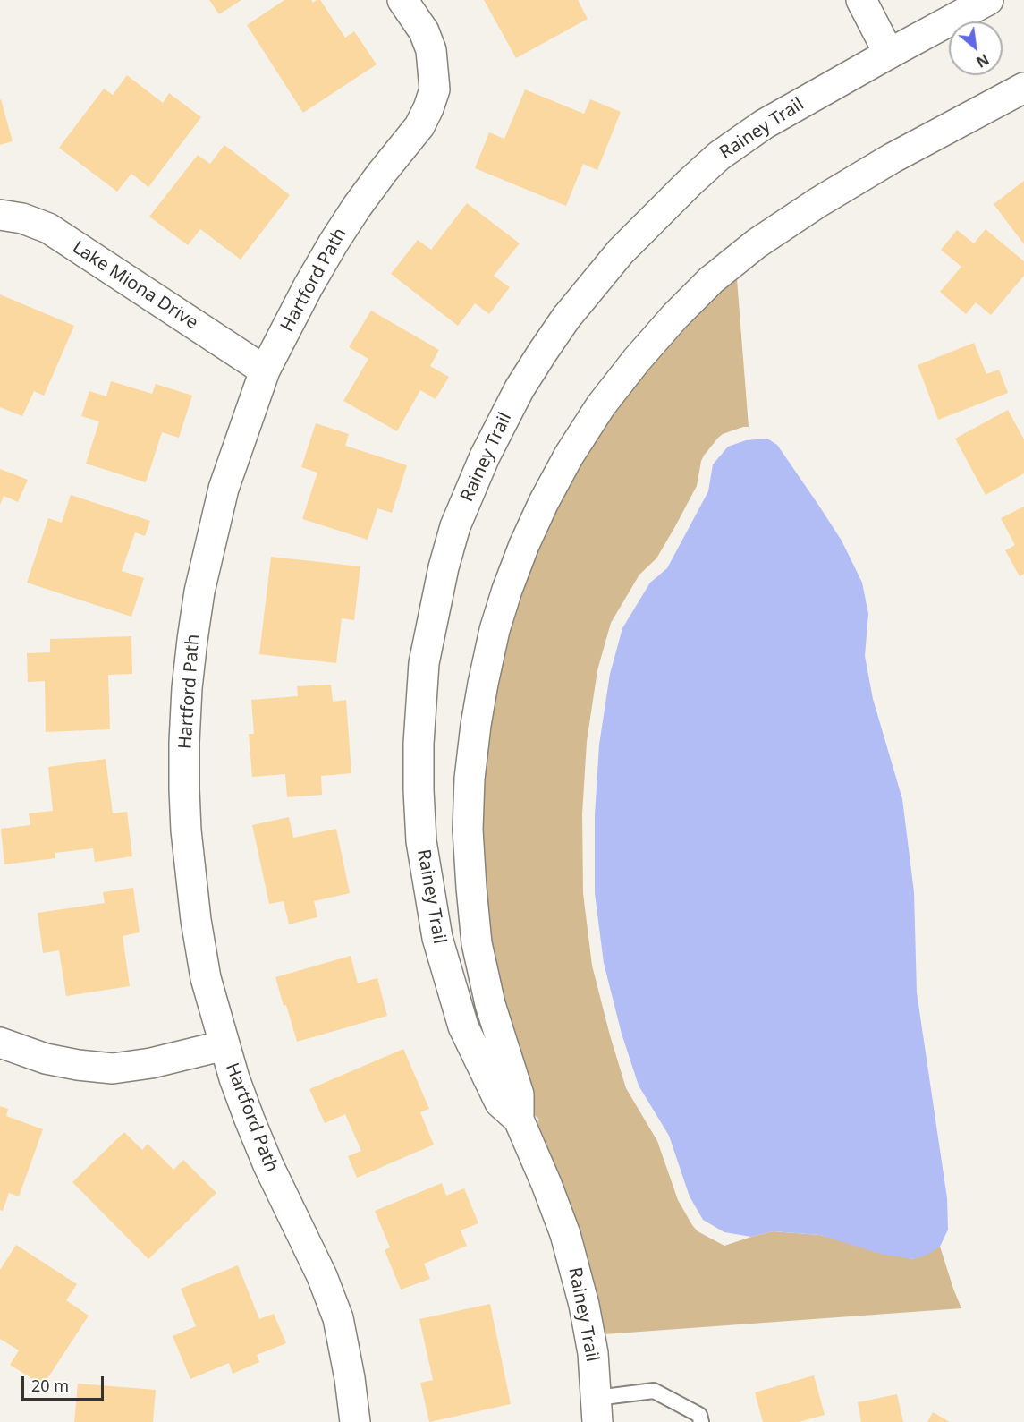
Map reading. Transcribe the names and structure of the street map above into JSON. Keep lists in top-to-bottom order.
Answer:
{
  "streets": {
    "street": ["Rainey Trail", "Hartford Path", "Lake Miona Drive"]
  },
  "crossings": [
    ["Hartford Path", "Lake Miona Drive"]
  ],
  "scale_bar": "20 m",
  "north": "bottom right"
}
